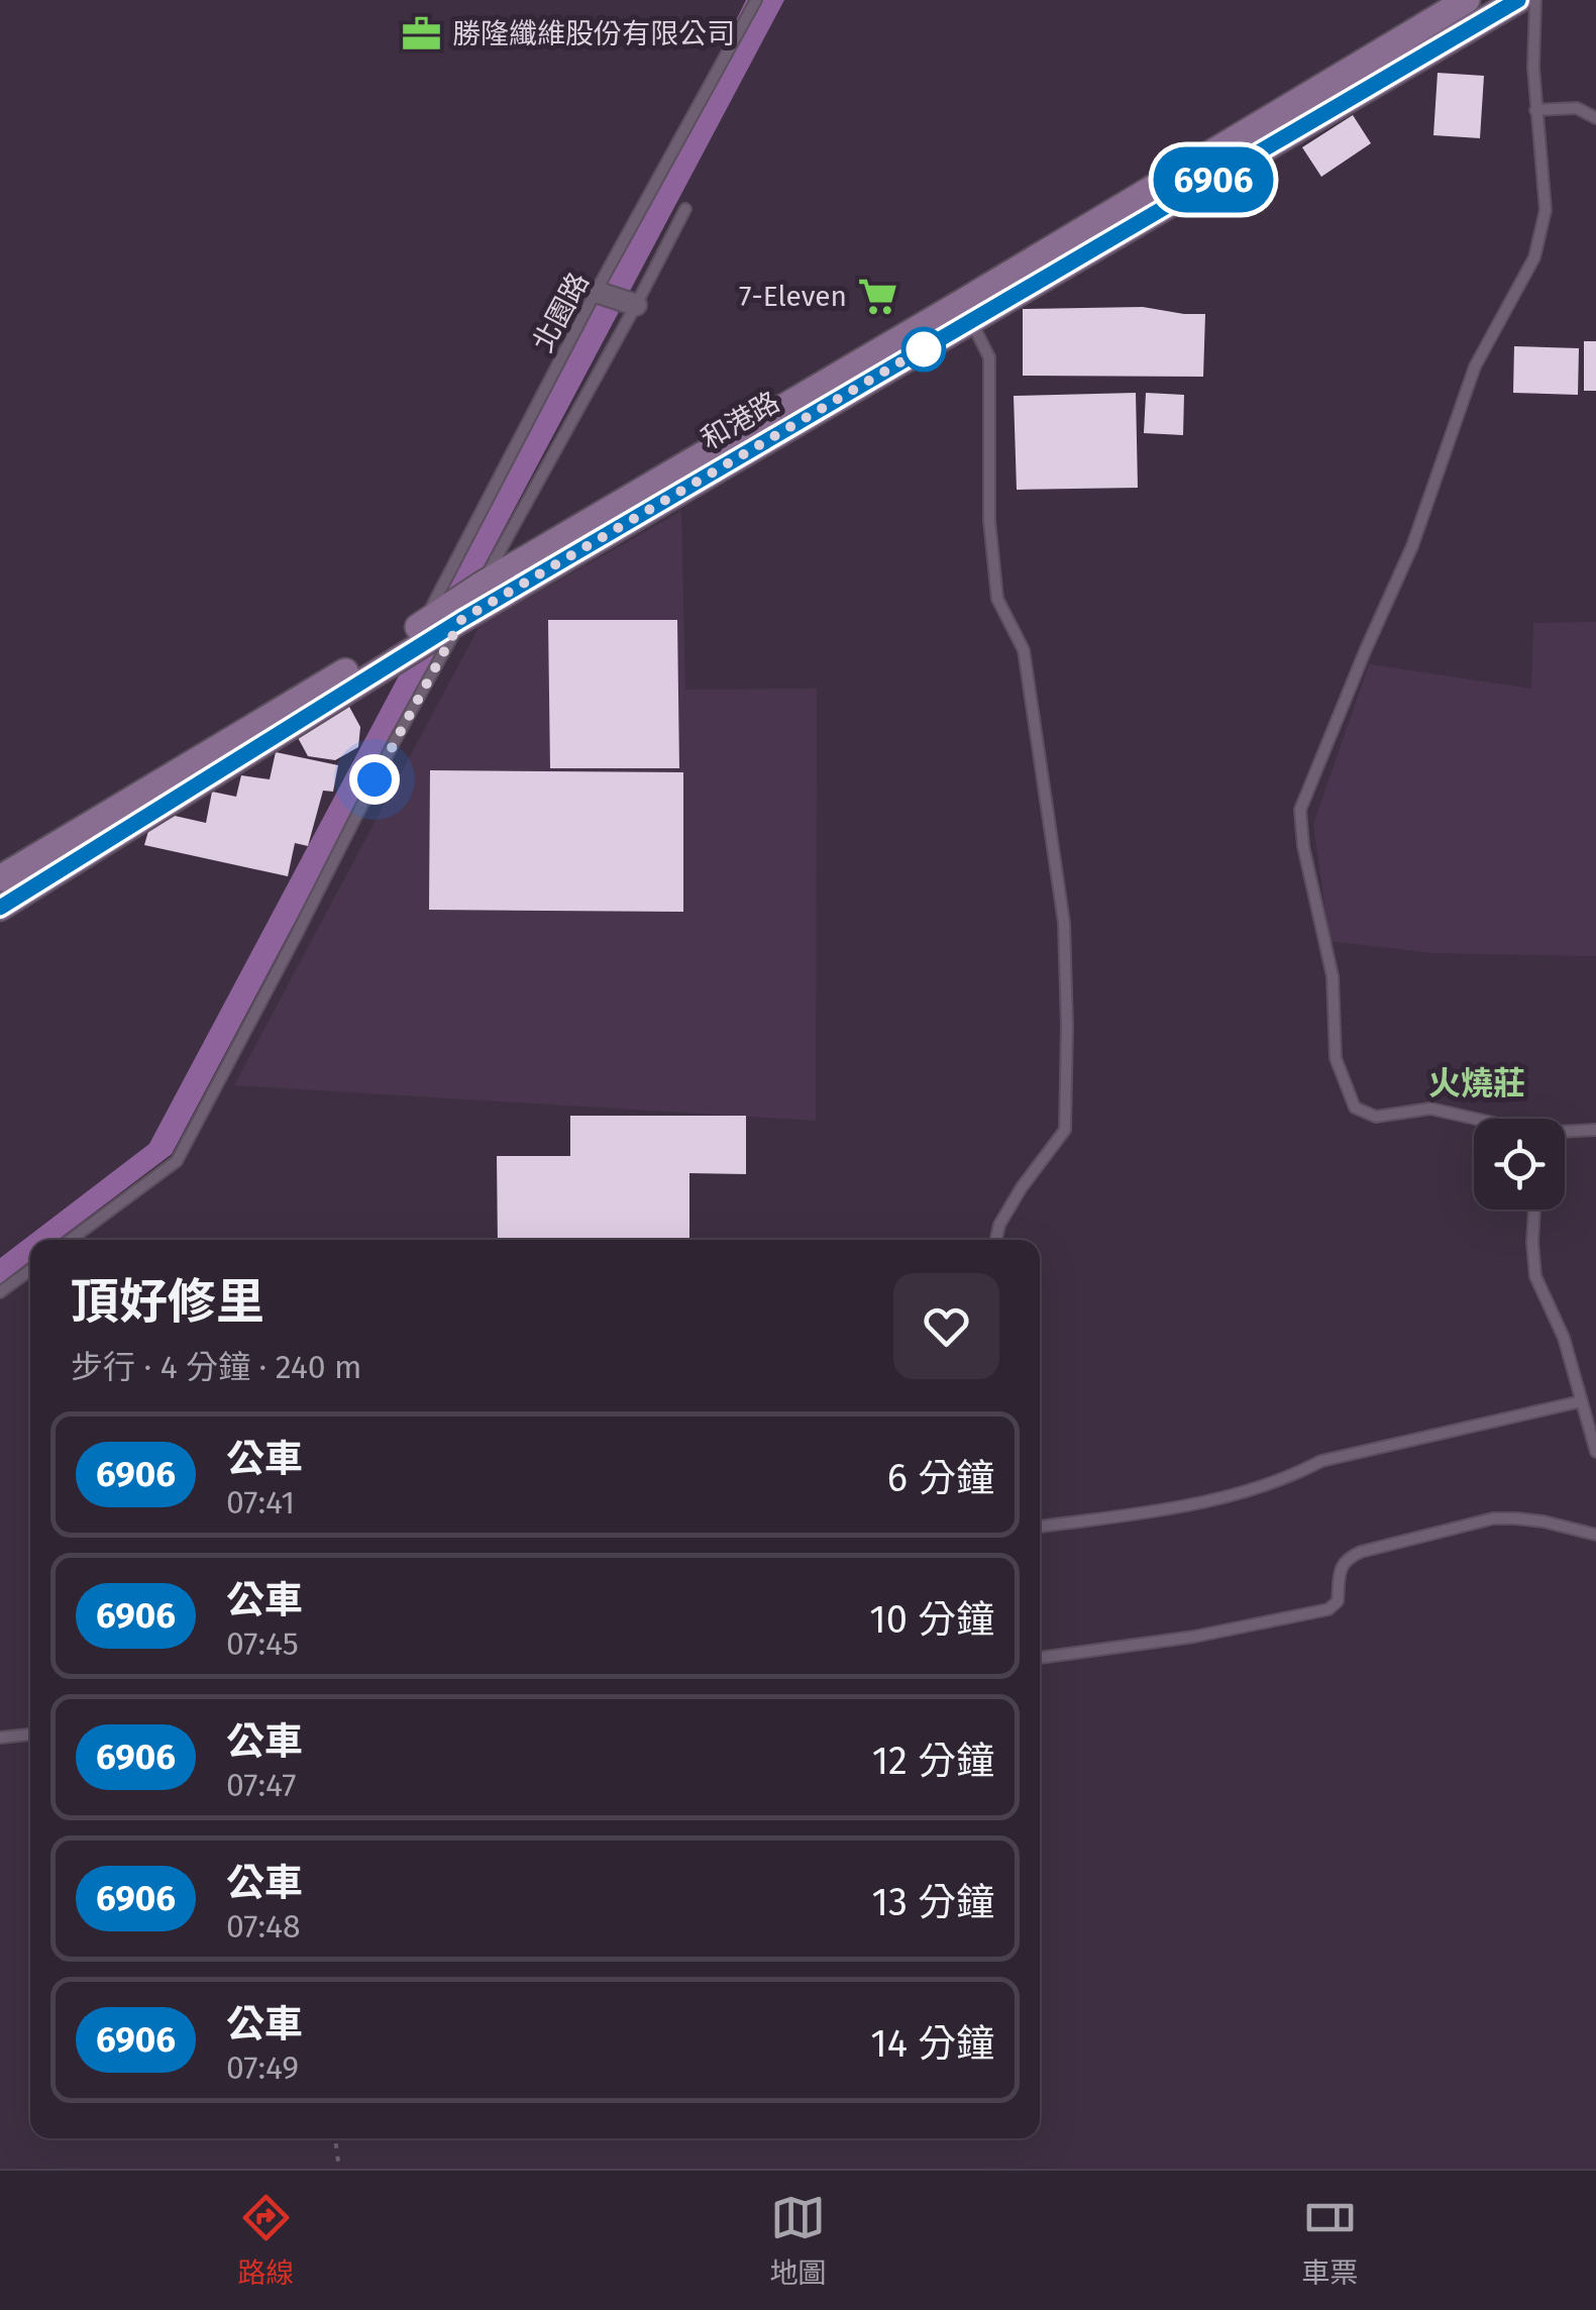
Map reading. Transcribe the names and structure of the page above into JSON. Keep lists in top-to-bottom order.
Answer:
{
  "streets": {
    "main road": ["和港路"],
    "lane": ["北園路"]
  },
  "crossings": [
    ["北園路", "和港路"]
  ],
  "districts": ["火燒莊"],
  "places": {
    "office": ["勝隆纖維股份有限公司"],
    "supermarket": ["7-Eleven"]
  },
  "lines": ["bus line 6906"],
  "page": {
    "on_map": "6906",
    "heading": ["頂好修里", "步行 · 4 分鐘 · 240 m"],
    "list": [
      {
        "mark": "6906",
        "name": "公車",
        "note": "07:41",
        "value": "6 分鐘"
      },
      {
        "mark": "6906",
        "name": "公車",
        "note": "07:45",
        "value": "10 分鐘"
      },
      {
        "mark": "6906",
        "name": "公車",
        "note": "07:47",
        "value": "12 分鐘"
      },
      {
        "mark": "6906",
        "name": "公車",
        "note": "07:48",
        "value": "13 分鐘"
      },
      {
        "mark": "6906",
        "name": "公車",
        "note": "07:49",
        "value": "14 分鐘"
      }
    ],
    "tabs": ["路線", "地圖", "車票"]
  }
}
